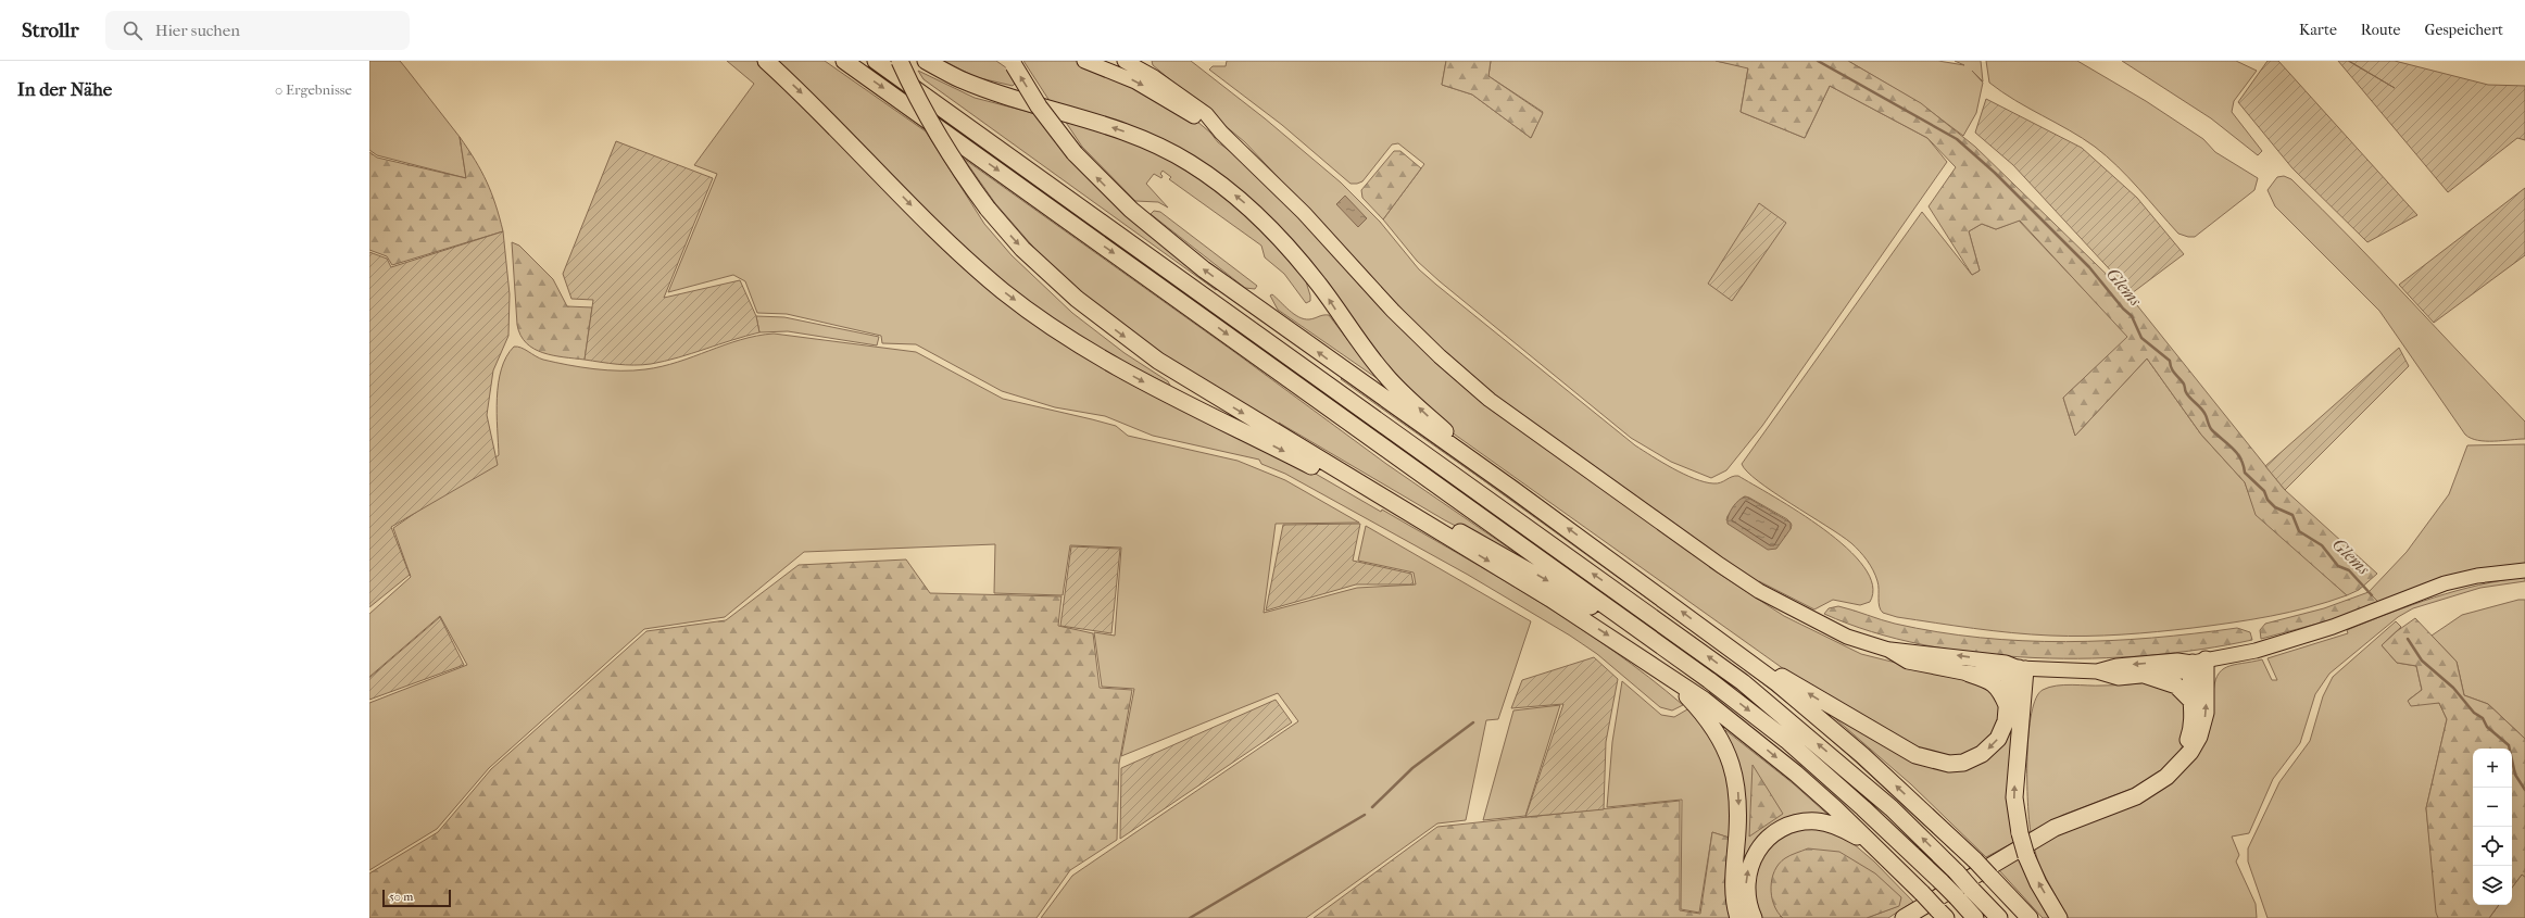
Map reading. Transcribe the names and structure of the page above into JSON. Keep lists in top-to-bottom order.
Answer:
{
  "water": ["Glems"],
  "scale_bar": "50 m",
  "page": {
    "header": "Strollr",
    "search": "Hier suchen",
    "nav": ["Karte", "Route", "Gespeichert"],
    "heading": ["In der Nähe", "0 Ergebnisse"],
    "map_buttons": ["+", "−"],
    "scale": "50 m"
  }
}
